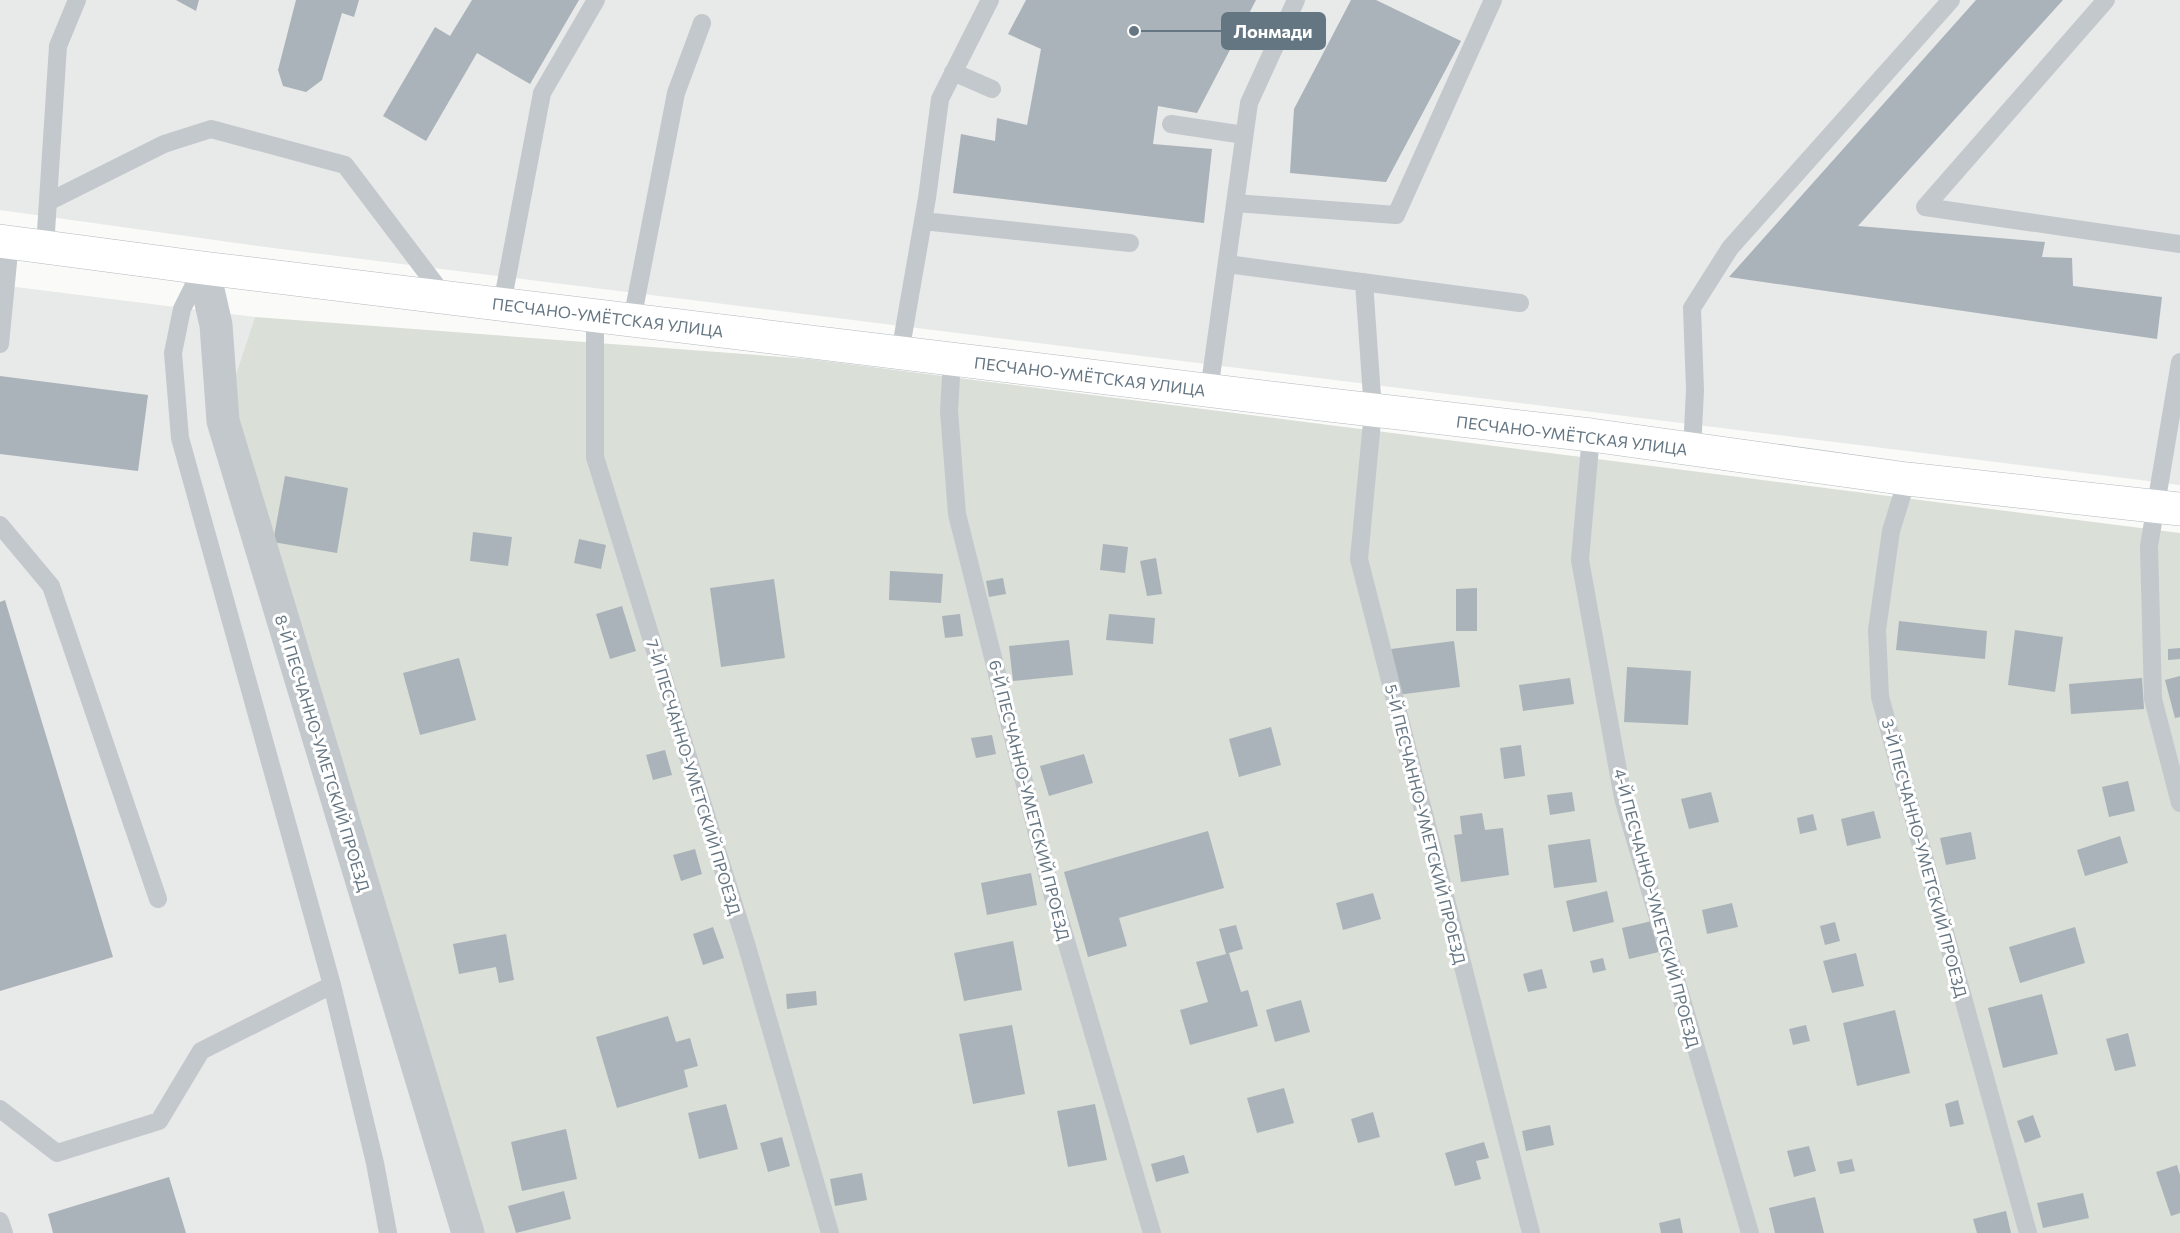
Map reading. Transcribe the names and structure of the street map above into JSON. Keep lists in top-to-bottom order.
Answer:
{
  "streets": {
    "main road": ["ПЕСЧАНО-УМЁТСКАЯ УЛИЦА"],
    "street": ["8-Й ПЕСЧАННО-УМЕТСКИЙ ПРОЕЗД"],
    "lane": [
      "7-Й ПЕСЧАННО-УМЕТСКИЙ ПРОЕЗД",
      "6-Й ПЕСЧАННО-УМЕТСКИЙ ПРОЕЗД",
      "5-Й ПЕСЧАННО-УМЕТСКИЙ ПРОЕЗД",
      "3-Й ПЕСЧАННО-УМЕТСКИЙ ПРОЕЗД",
      "4-Й ПЕСЧАННО-УМЕТСКИЙ ПРОЕЗД"
    ]
  },
  "crossings": [
    ["ПЕСЧАНО-УМЁТСКАЯ УЛИЦА", "8-Й ПЕСЧАННО-УМЕТСКИЙ ПРОЕЗД"],
    ["ПЕСЧАНО-УМЁТСКАЯ УЛИЦА", "7-Й ПЕСЧАННО-УМЕТСКИЙ ПРОЕЗД"],
    ["ПЕСЧАНО-УМЁТСКАЯ УЛИЦА", "6-Й ПЕСЧАННО-УМЕТСКИЙ ПРОЕЗД"],
    ["ПЕСЧАНО-УМЁТСКАЯ УЛИЦА", "5-Й ПЕСЧАННО-УМЕТСКИЙ ПРОЕЗД"],
    ["ПЕСЧАНО-УМЁТСКАЯ УЛИЦА", "3-Й ПЕСЧАННО-УМЕТСКИЙ ПРОЕЗД"],
    ["ПЕСЧАНО-УМЁТСКАЯ УЛИЦА", "4-Й ПЕСЧАННО-УМЕТСКИЙ ПРОЕЗД"]
  ],
  "places": ["Лонмади"]
}
